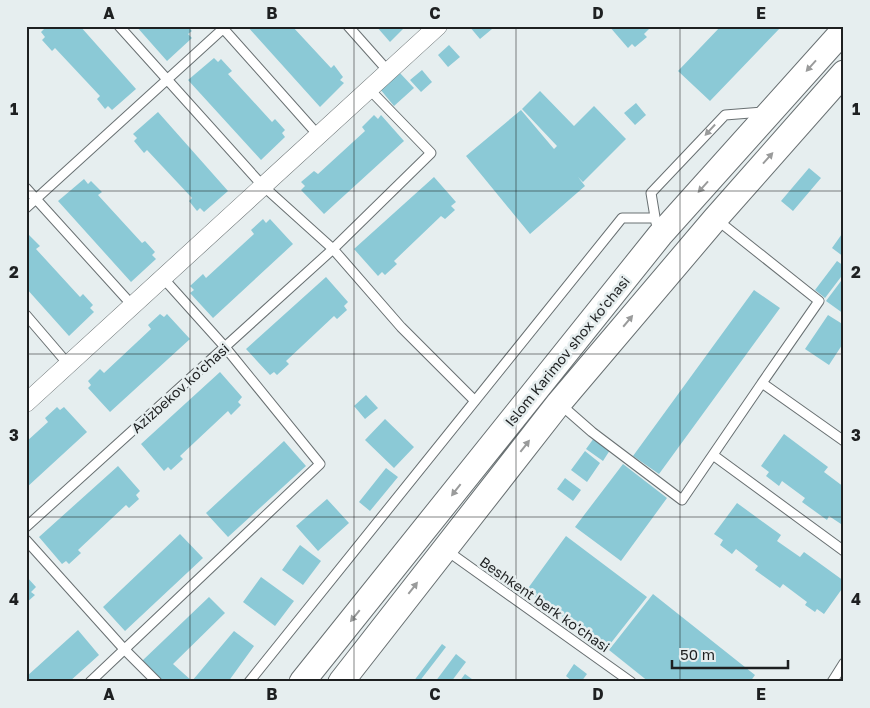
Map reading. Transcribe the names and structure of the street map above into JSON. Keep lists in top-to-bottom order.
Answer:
{
  "streets": {
    "main road": ["Islom Karimov shox ko'chasi"],
    "lane": ["Azizbekov ko'chasi", "Beshkent berk ko'chasi"]
  },
  "crossings": [
    ["Islom Karimov shox ko'chasi", "Beshkent berk ko'chasi"]
  ],
  "scale_bar": "50 m",
  "grid": {
    "columns": [
      "A",
      "B",
      "C",
      "D",
      "E"
    ],
    "rows": [
      "1",
      "2",
      "3",
      "4"
    ]
  }
}
